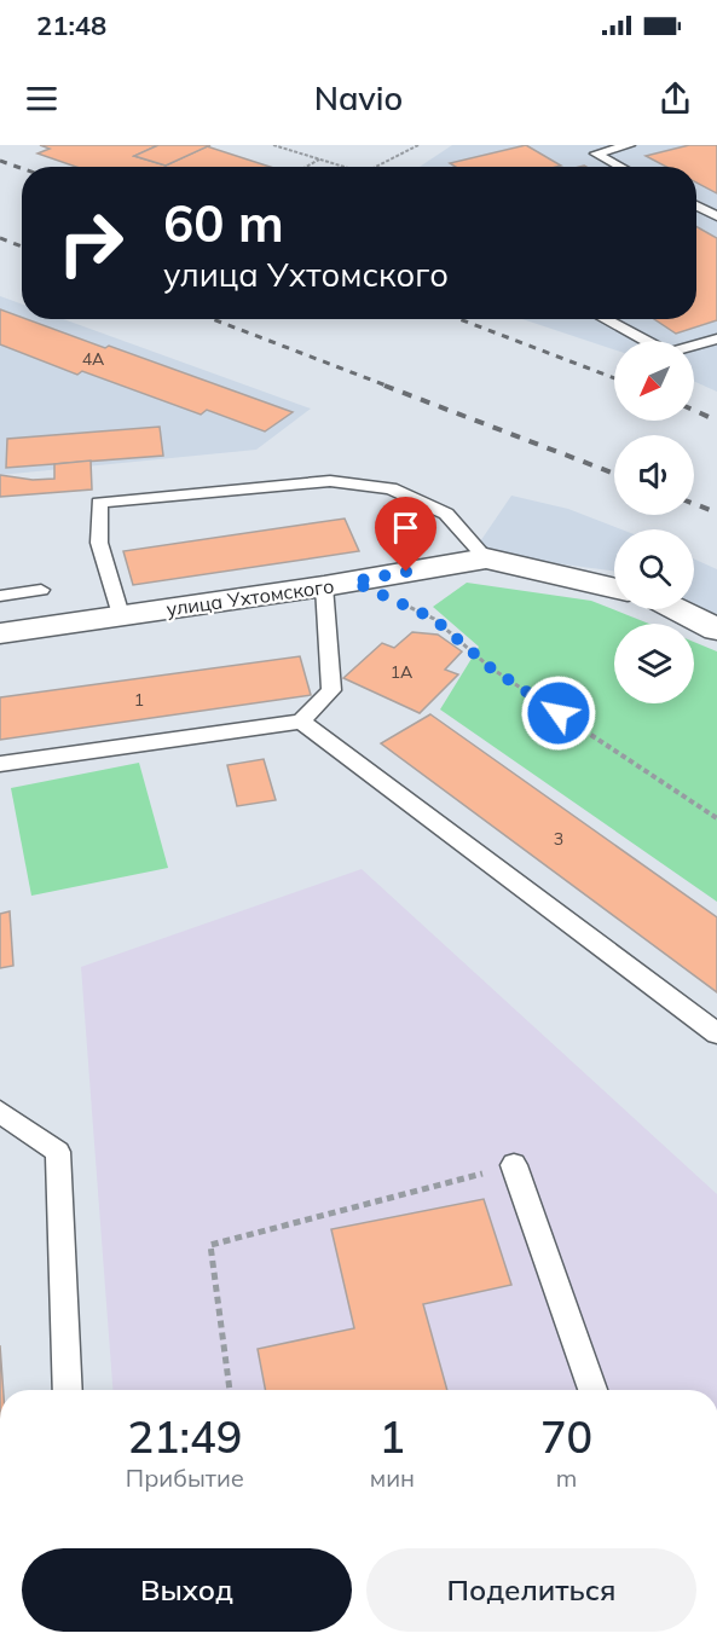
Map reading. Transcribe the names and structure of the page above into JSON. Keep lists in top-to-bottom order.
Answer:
{
  "streets": {
    "street": ["улица Ухтомского"]
  },
  "house_numbers": [
    "4А",
    "1А",
    "1",
    "3"
  ],
  "north": "bottom left",
  "page": {
    "status": "21:48",
    "header": "Navio",
    "turn": ["60 m", "улица Ухтомского"],
    "eta": [
      "21:49",
      "Прибытие",
      "1",
      "мин",
      "70",
      "m"
    ],
    "buttons": ["Выход", "Поделиться"]
  }
}
